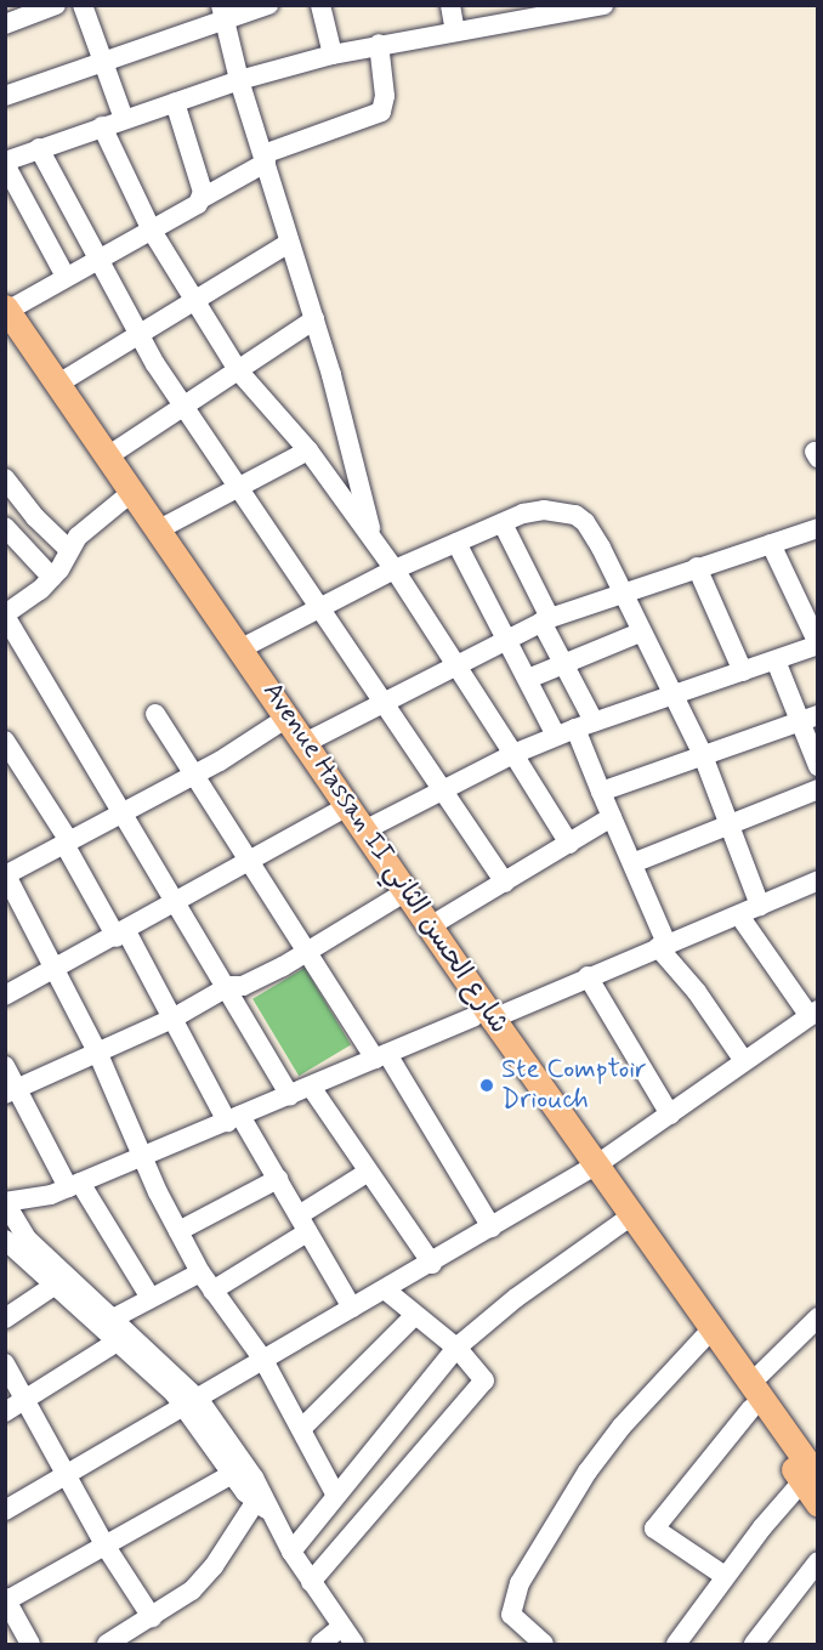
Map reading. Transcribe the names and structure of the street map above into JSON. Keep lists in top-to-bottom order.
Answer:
{
  "streets": {
    "main road": ["Avenue Hassan II شارع الحسن الثاني"]
  },
  "places": ["Ste Comptoir Driouch"]
}
